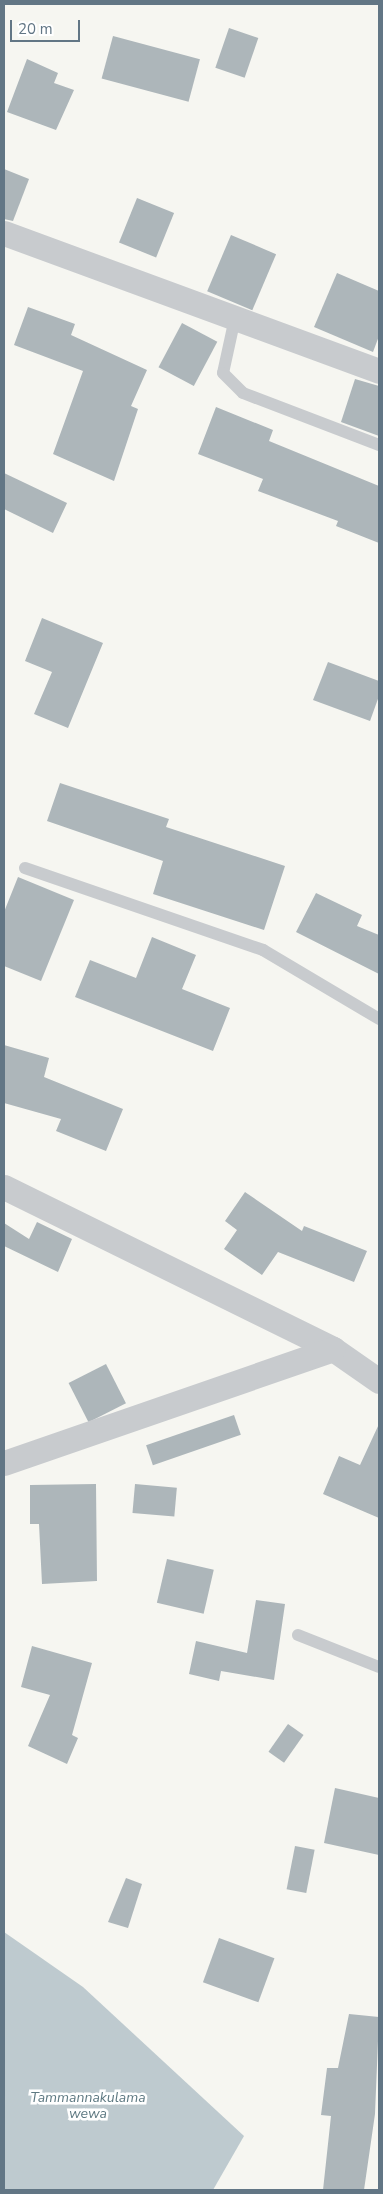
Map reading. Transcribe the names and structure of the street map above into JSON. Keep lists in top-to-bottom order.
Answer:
{
  "water": ["Tammannakulama wewa"],
  "scale_bar": "20 m"
}
